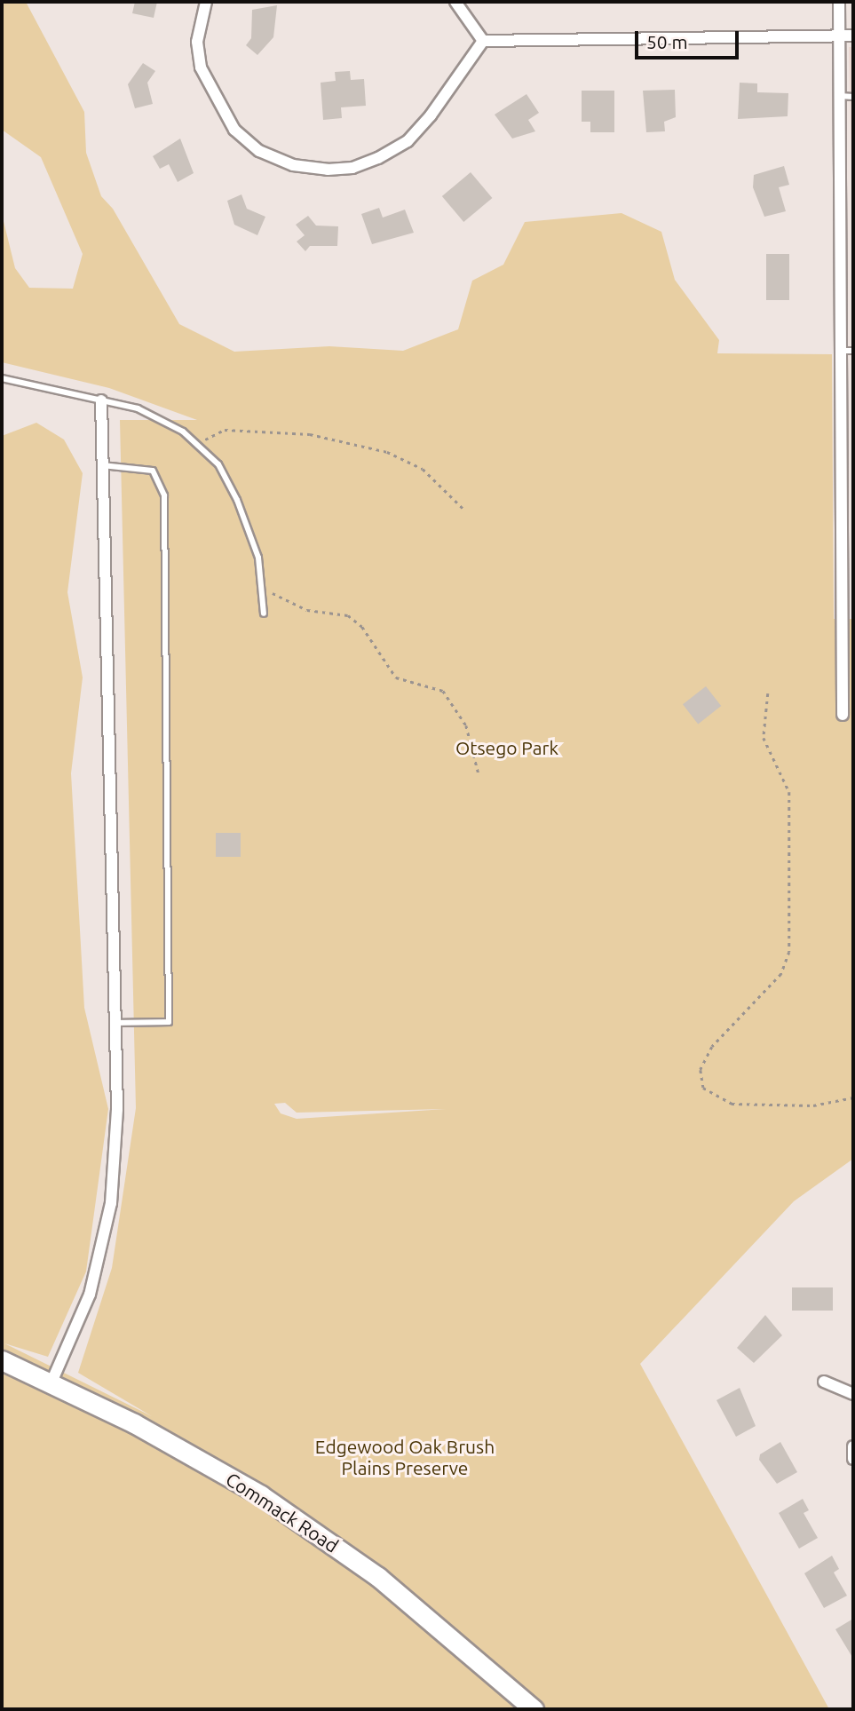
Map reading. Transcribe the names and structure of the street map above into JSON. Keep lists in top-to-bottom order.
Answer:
{
  "streets": {
    "main road": ["Commack Road"]
  },
  "parks": ["Otsego Park", "Edgewood Oak Brush Plains Preserve"],
  "scale_bar": "50 m"
}
